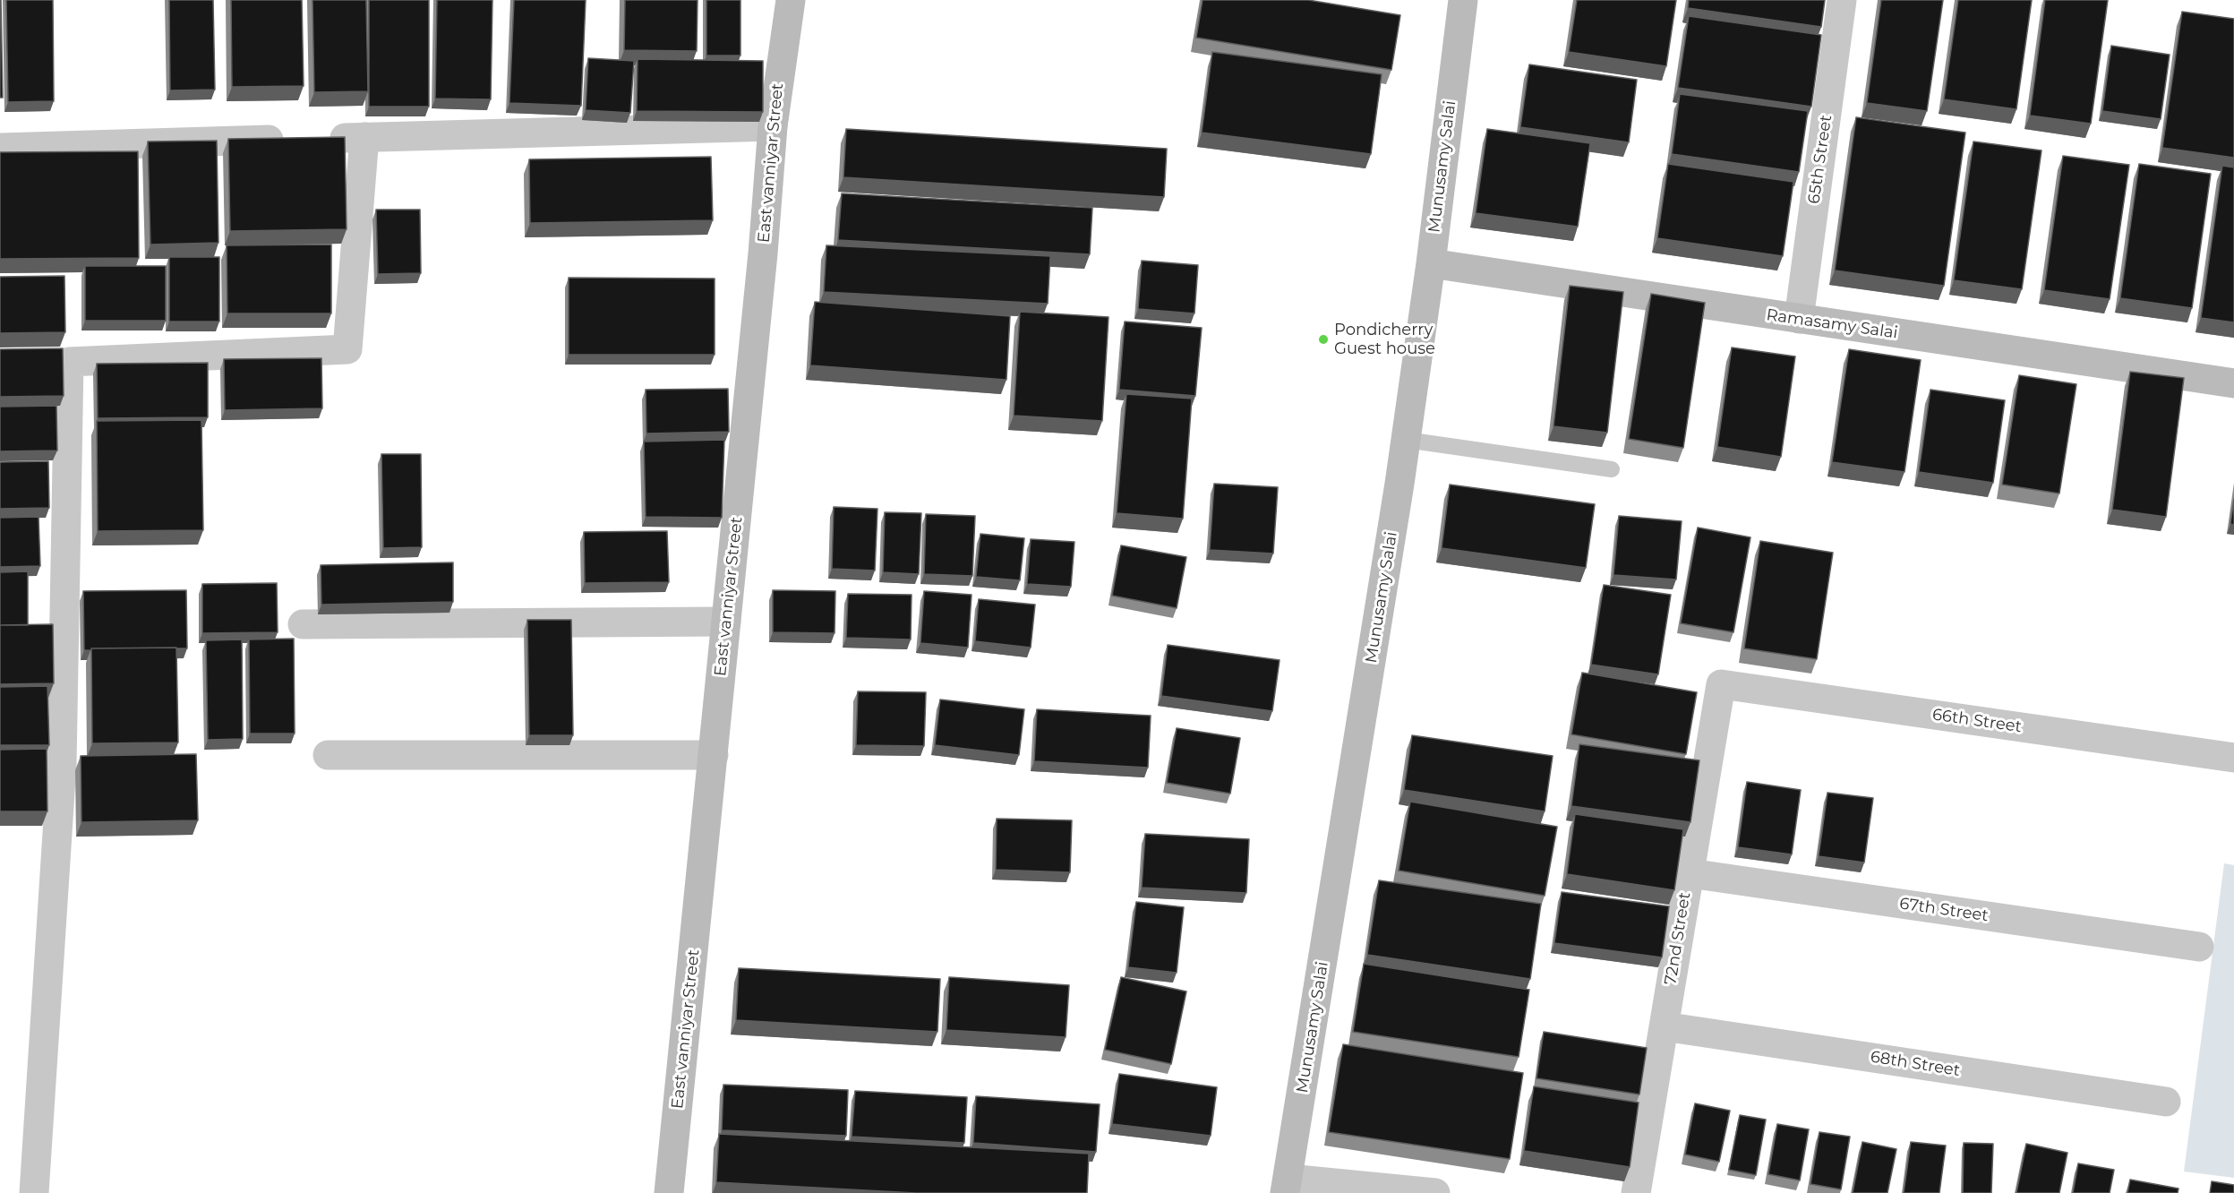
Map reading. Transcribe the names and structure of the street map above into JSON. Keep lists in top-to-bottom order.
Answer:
{
  "streets": {
    "street": [
      "65th Street",
      "East vanniyar Street",
      "Munusamy Salai",
      "Ramasamy Salai",
      "66th Street",
      "67th Street",
      "72nd Street",
      "68th Street"
    ]
  },
  "crossings": [
    ["65th Street", "Ramasamy Salai"],
    ["Munusamy Salai", "Ramasamy Salai"],
    ["66th Street", "72nd Street"],
    ["67th Street", "72nd Street"],
    ["72nd Street", "68th Street"]
  ],
  "places": ["Pondicherry Guest house"]
}
